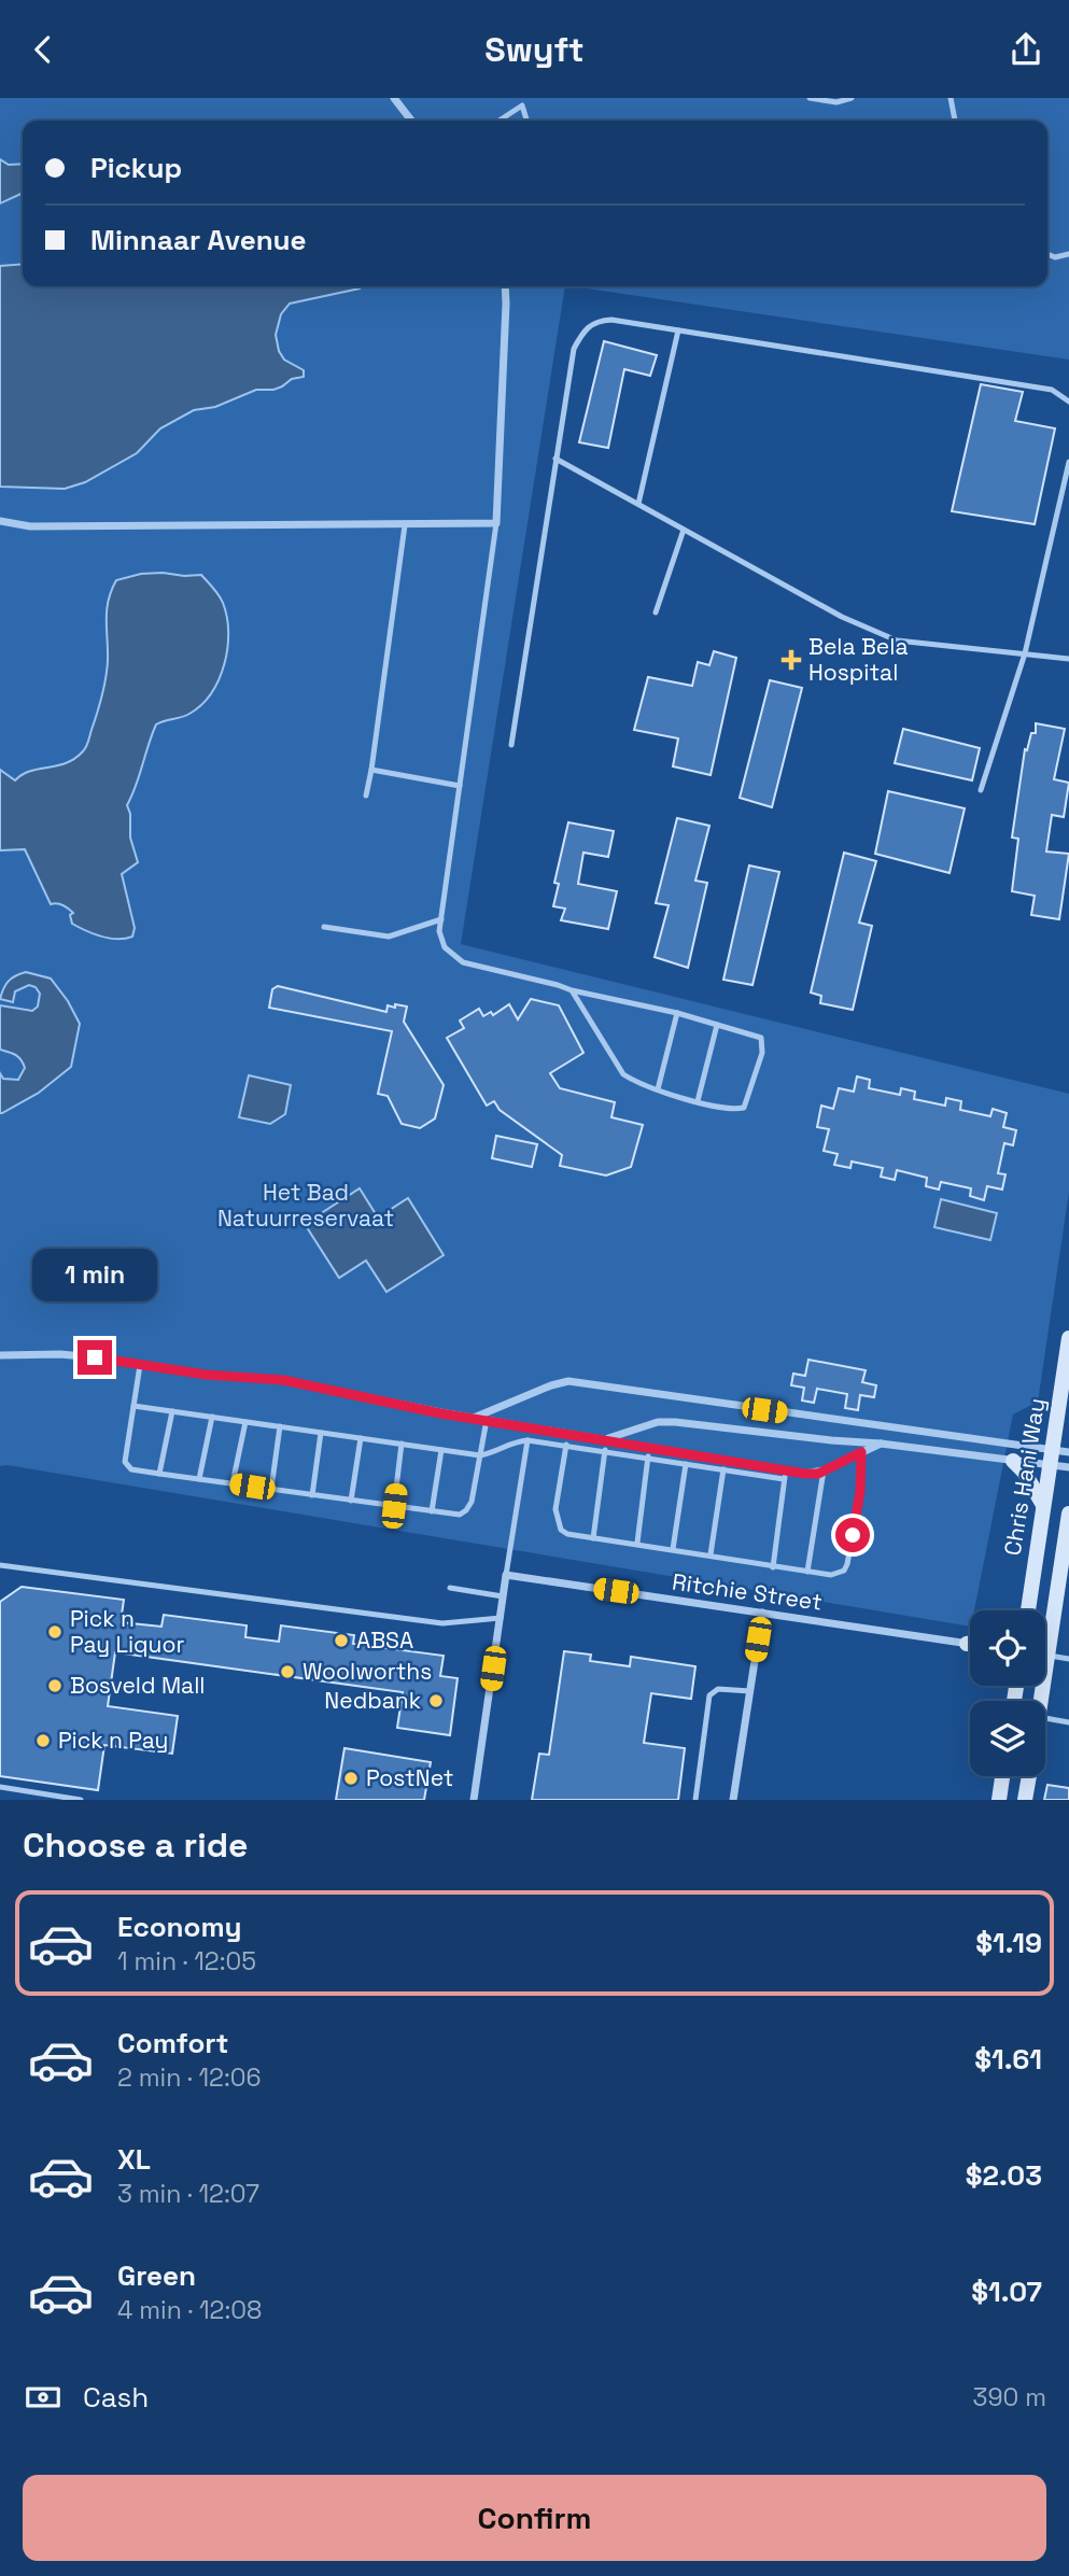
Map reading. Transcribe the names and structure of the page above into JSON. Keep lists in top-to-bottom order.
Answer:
{
  "streets": {
    "main road": ["Chris Hani Way"],
    "street": ["Ritchie Street"]
  },
  "parks": ["Het Bad Natuurreservaat"],
  "places": {
    "health": ["Bela Bela Hospital"],
    "other": [
      "Pick n Pay Liquor",
      "ABSA",
      "Woolworths",
      "Bosveld Mall",
      "Nedbank",
      "Pick n Pay",
      "PostNet"
    ]
  },
  "page": {
    "header": "Swyft",
    "banner": ["Pickup", "Minnaar Avenue"],
    "bubble": "1 min",
    "heading": "Choose a ride",
    "list": [
      {
        "name": "Economy",
        "note": "1 min · 12:05",
        "value": "$1.19"
      },
      {
        "name": "Comfort",
        "note": "2 min · 12:06",
        "value": "$1.61"
      },
      {
        "name": "XL",
        "note": "3 min · 12:07",
        "value": "$2.03"
      },
      {
        "name": "Green",
        "note": "4 min · 12:08",
        "value": "$1.07"
      }
    ],
    "pay": ["Cash", "390 m"],
    "buttons": "Confirm"
  }
}
